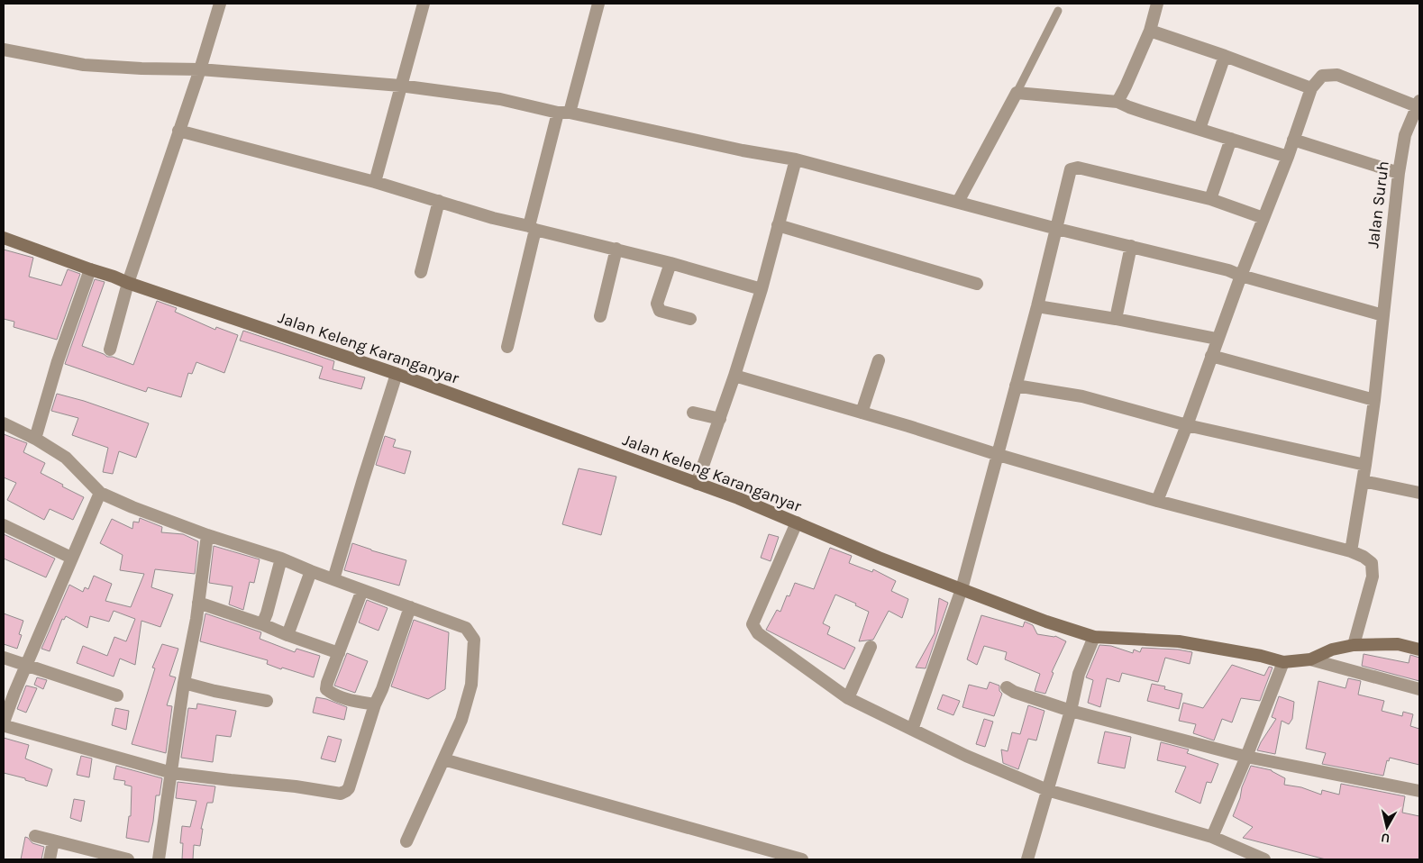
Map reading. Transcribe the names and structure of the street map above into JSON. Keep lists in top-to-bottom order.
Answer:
{
  "streets": {
    "main road": ["Jalan Keleng Karanganyar"],
    "street": ["Jalan Suruh"]
  },
  "north": "bottom"
}
